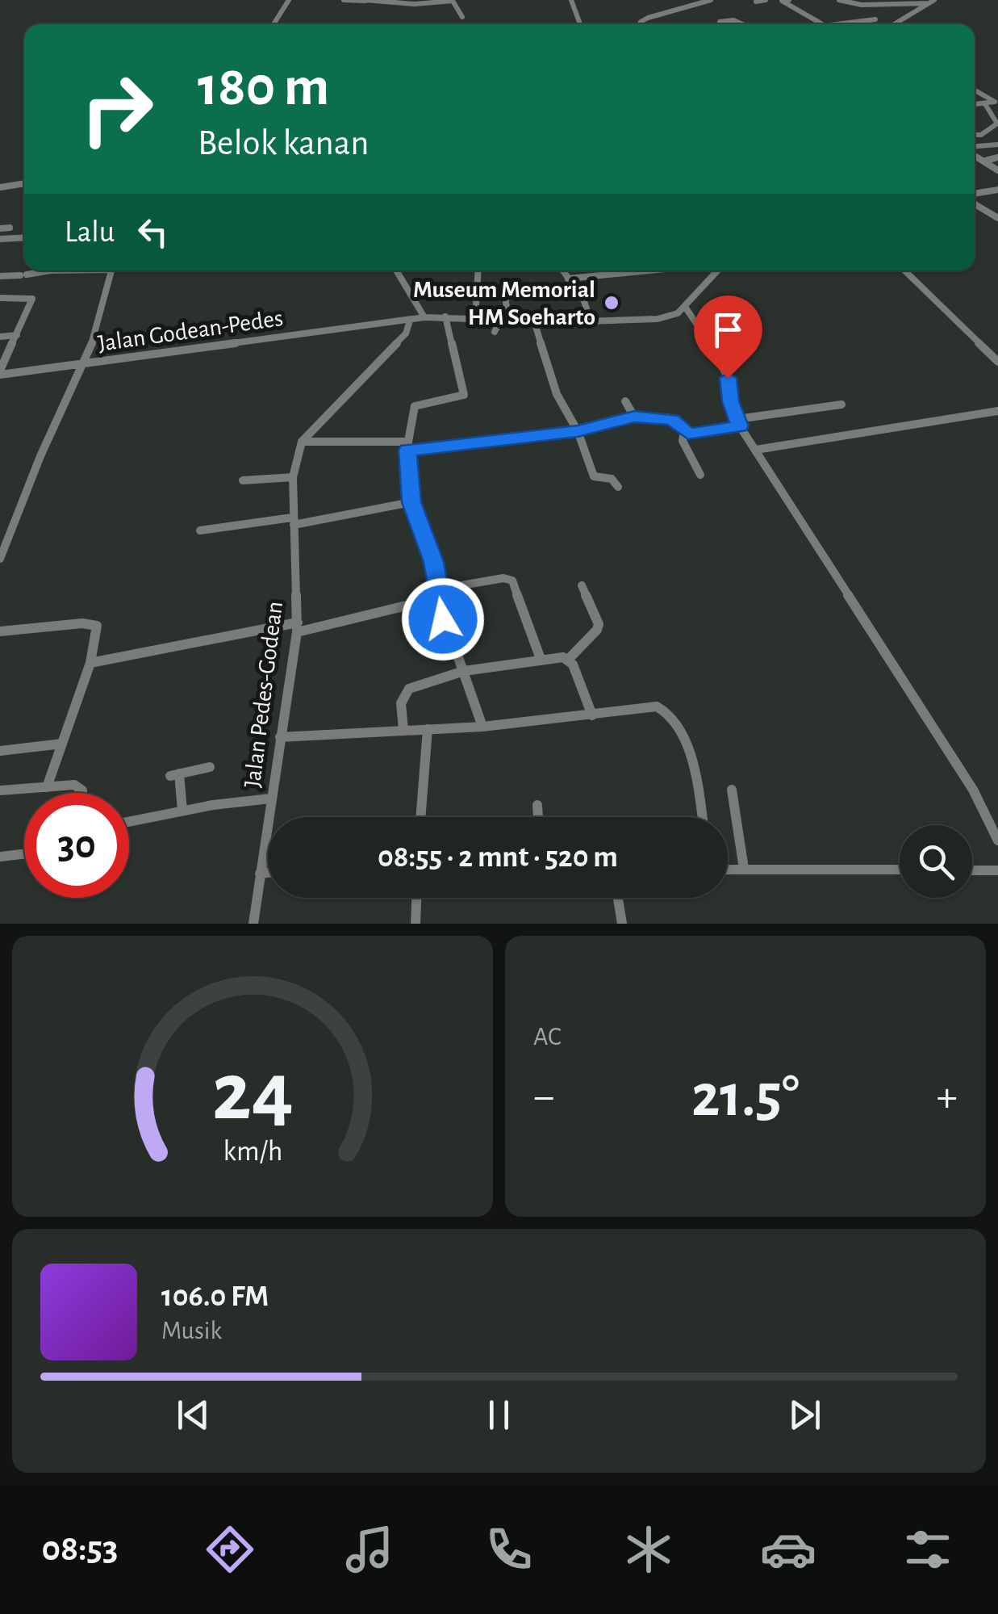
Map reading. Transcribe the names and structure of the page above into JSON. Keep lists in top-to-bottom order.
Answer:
{
  "streets": {
    "street": ["Jalan Godean-Pedes", "Jalan Pedes-Godean"]
  },
  "places": ["Museum Memorial HM Soeharto"],
  "page": {
    "turn": ["180 m", "Belok kanan"],
    "then": "Lalu",
    "limit": "30",
    "trip": "08:55 · 2 mnt · 520 m",
    "tile": "AC",
    "heat": ["−", "21.5°", "+"],
    "song": ["106.0 FM", "Musik"],
    "tabs": "08:53",
    "gauge": ["24", "km/h"]
  }
}
